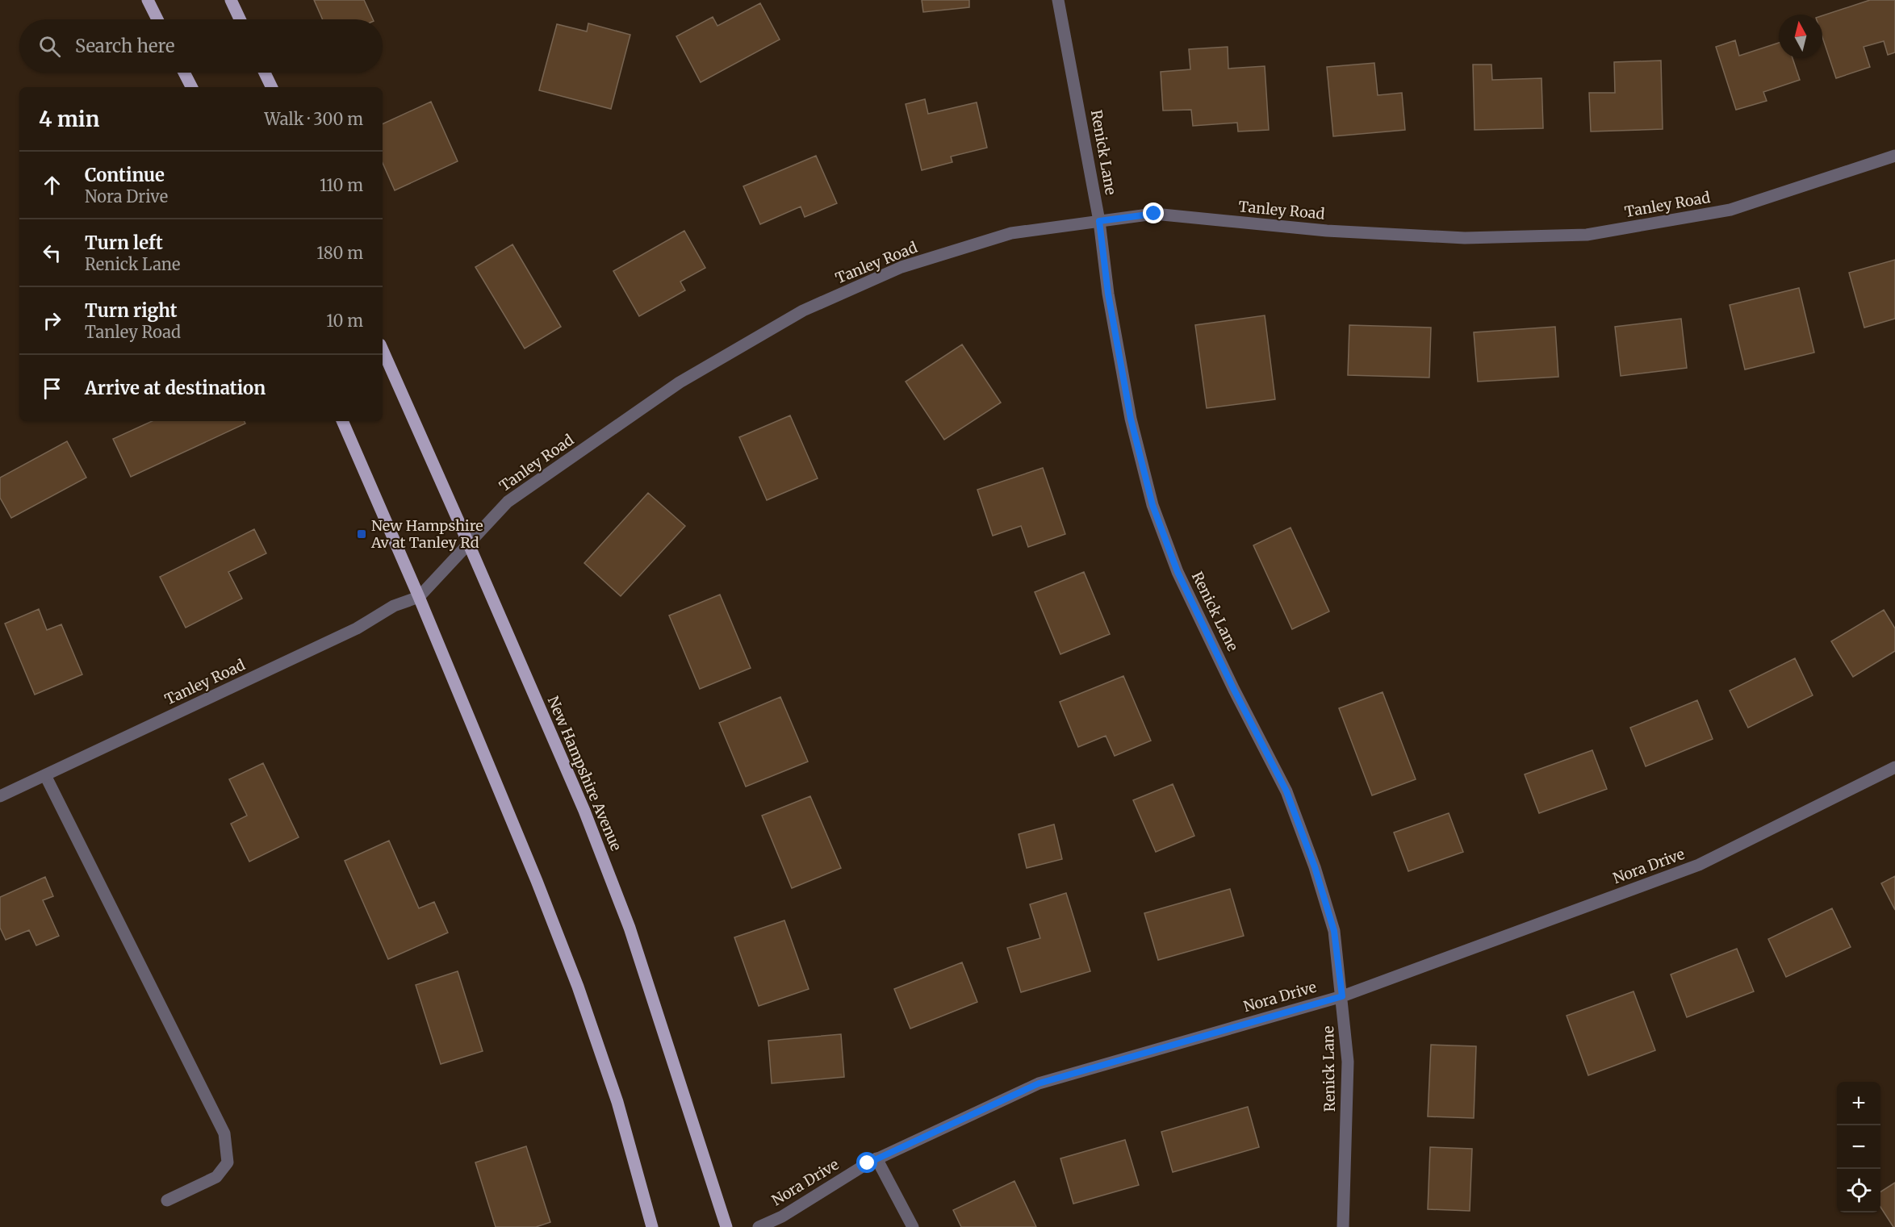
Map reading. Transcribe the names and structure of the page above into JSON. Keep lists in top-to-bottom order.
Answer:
{
  "streets": {
    "main road": ["New Hampshire Avenue"],
    "street": ["Renick Lane", "Tanley Road", "Nora Drive"]
  },
  "crossings": [
    ["Renick Lane", "Tanley Road"],
    ["Renick Lane", "Nora Drive"],
    ["Tanley Road", "New Hampshire Avenue"]
  ],
  "places": {
    "transit": ["New Hampshire Av at Tanley Rd"]
  },
  "north": "top",
  "page": {
    "search": "Search here",
    "heading": ["4 min", "Walk · 300 m"],
    "list": [
      ["Continue", "Nora Drive", "110 m"],
      ["Turn left", "Renick Lane", "180 m"],
      ["Turn right", "Tanley Road", "10 m"],
      "Arrive at destination"
    ],
    "map_buttons": ["+", "−"]
  }
}
